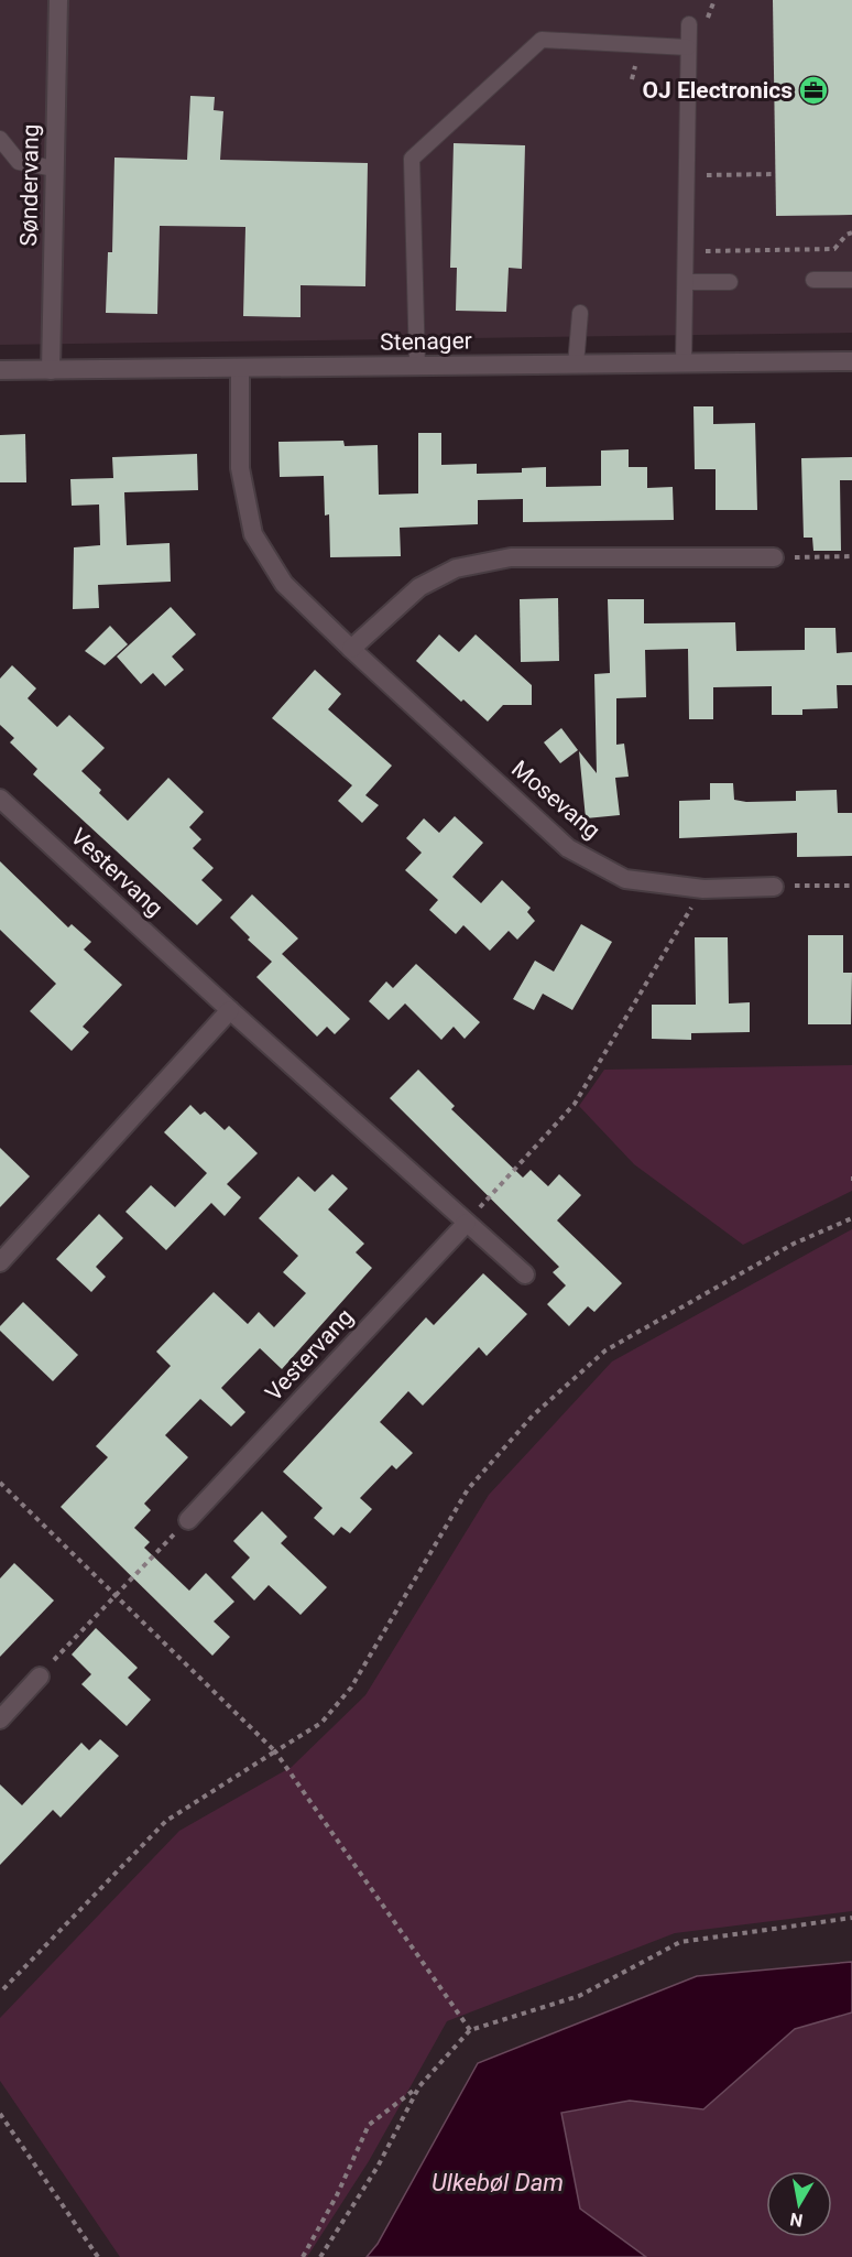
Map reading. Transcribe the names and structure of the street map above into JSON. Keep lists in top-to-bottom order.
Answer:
{
  "streets": {
    "street": [
      "Søndervang",
      "Stenager",
      "Mosevang",
      "Vestervang"
    ]
  },
  "crossings": [
    ["Søndervang", "Stenager"],
    ["Stenager", "Mosevang"]
  ],
  "water": ["Ulkebøl Dam"],
  "places": {
    "office": ["OJ Electronics"]
  },
  "north": "bottom"
}
